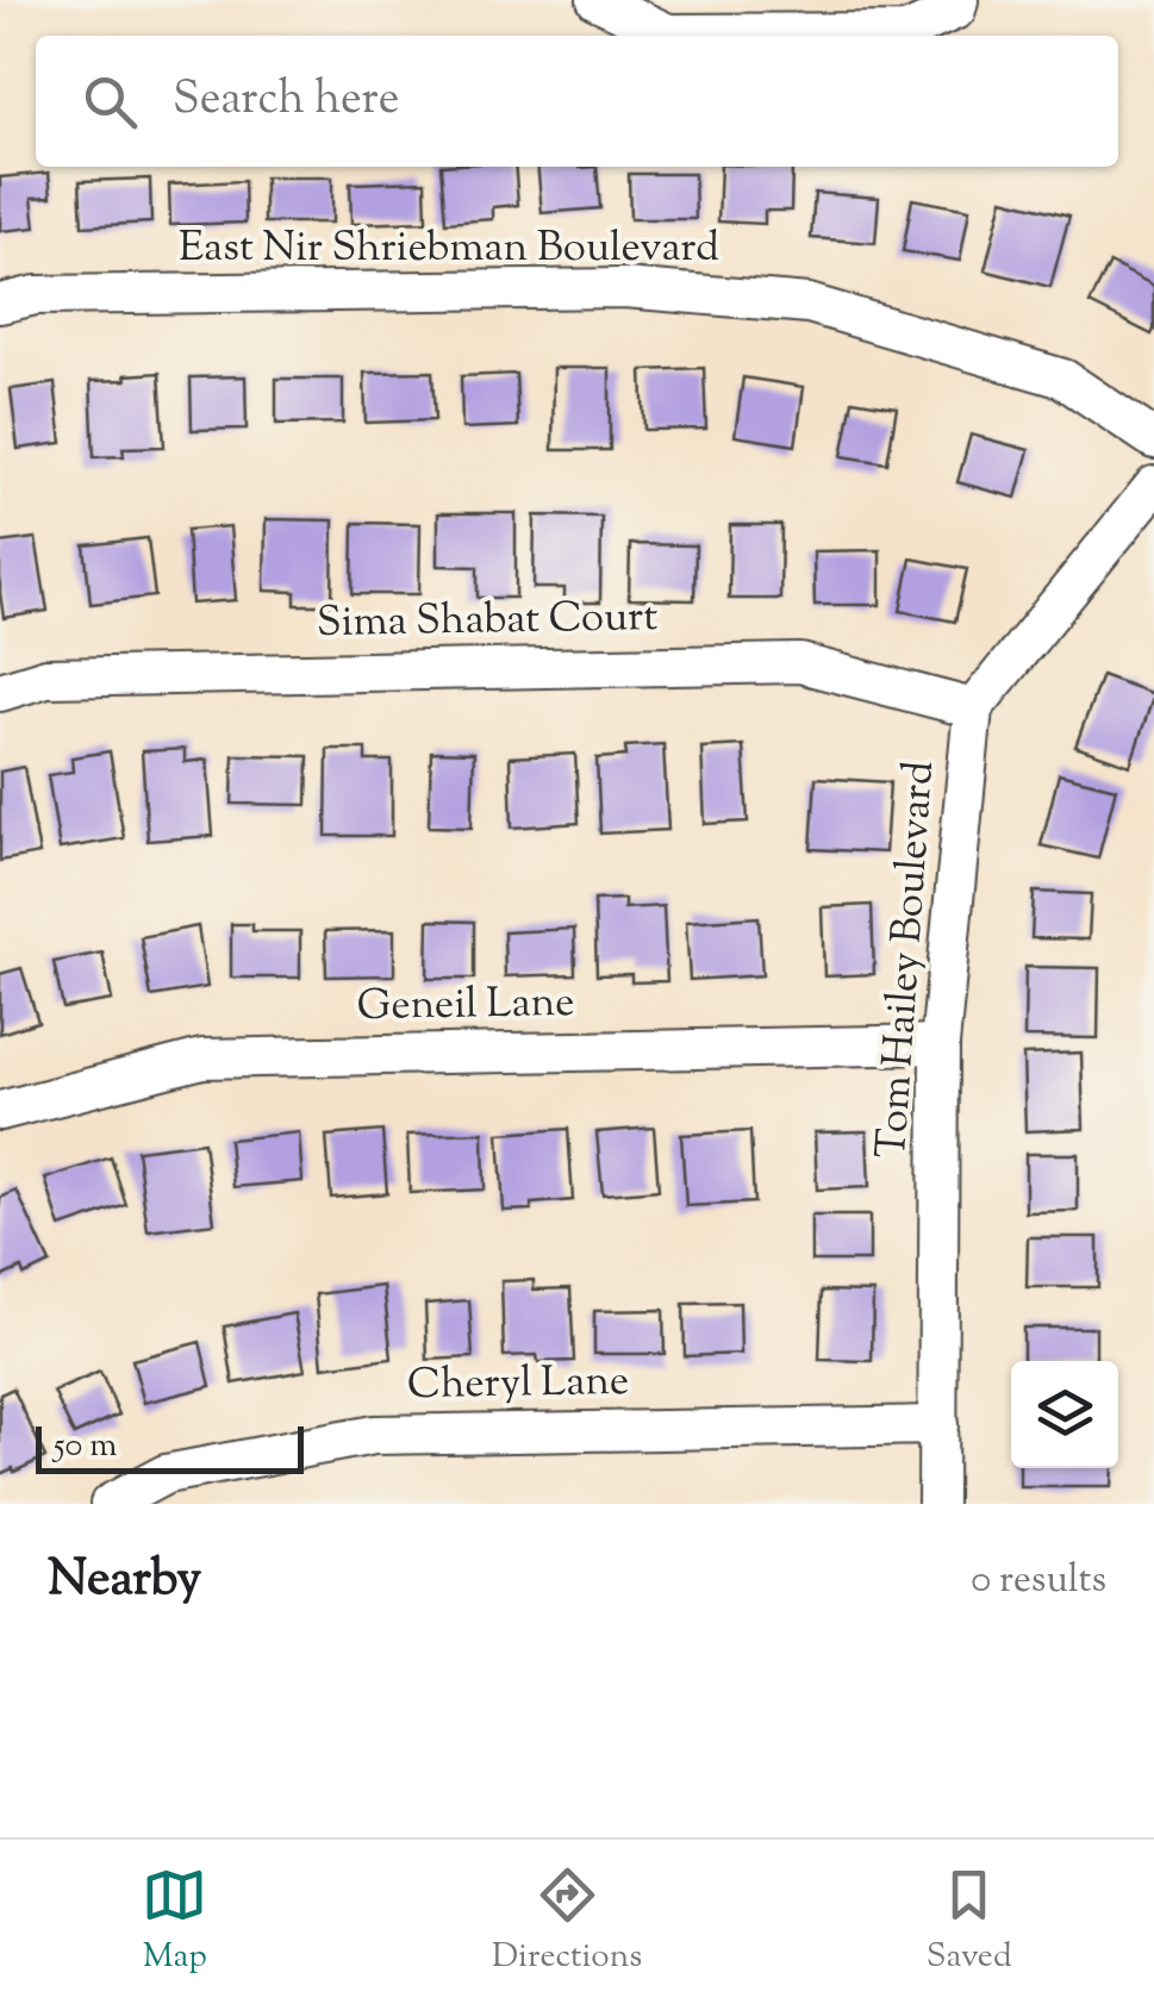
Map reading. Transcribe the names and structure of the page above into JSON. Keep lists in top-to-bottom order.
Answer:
{
  "streets": {
    "street": [
      "East Nir Shriebman Boulevard",
      "Sima Shabat Court",
      "Tom Hailey Boulevard",
      "Geneil Lane",
      "Cheryl Lane"
    ]
  },
  "crossings": [
    ["Sima Shabat Court", "Tom Hailey Boulevard"],
    ["Tom Hailey Boulevard", "Geneil Lane"],
    ["Tom Hailey Boulevard", "Cheryl Lane"]
  ],
  "scale_bar": "50 m",
  "page": {
    "search": "Search here",
    "scale": "50 m",
    "heading": ["Nearby", "0 results"],
    "nav": ["Map", "Directions", "Saved"]
  }
}
